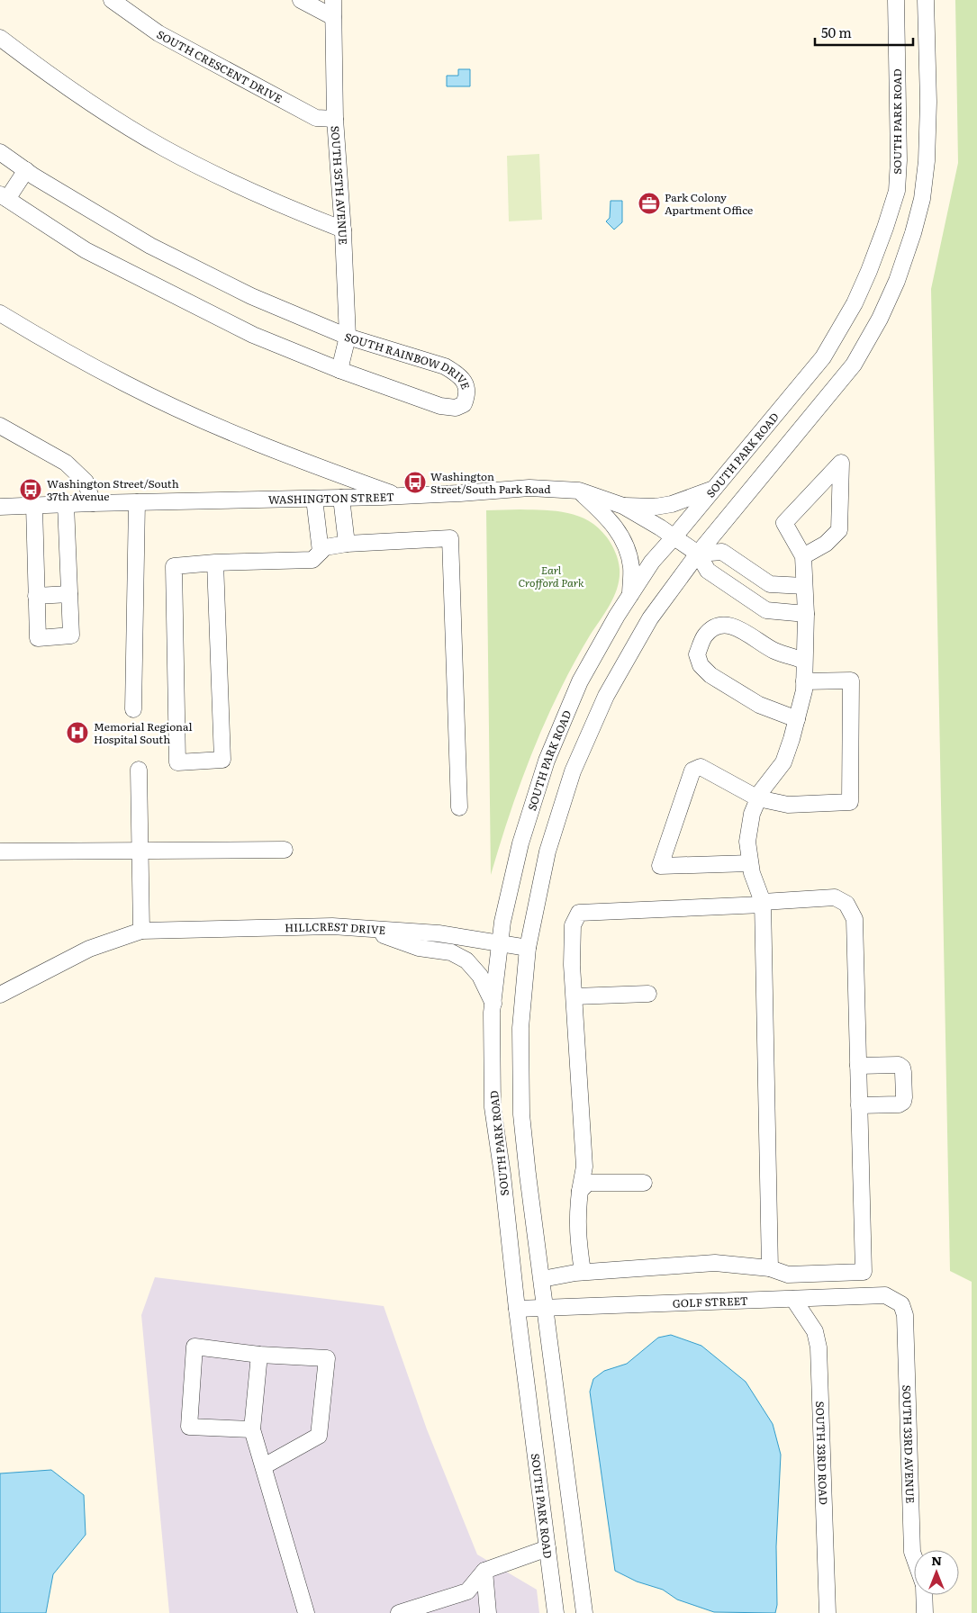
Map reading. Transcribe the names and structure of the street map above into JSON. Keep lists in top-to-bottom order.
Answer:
{
  "streets": {
    "street": [
      "SOUTH CRESCENT DRIVE",
      "SOUTH PARK ROAD",
      "SOUTH 35TH AVENUE",
      "SOUTH RAINBOW DRIVE",
      "WASHINGTON STREET",
      "HILLCREST DRIVE",
      "GOLF STREET",
      "SOUTH 33RD AVENUE",
      "SOUTH 33RD ROAD"
    ]
  },
  "crossings": [
    ["SOUTH CRESCENT DRIVE", "SOUTH 35TH AVENUE"],
    ["SOUTH PARK ROAD", "WASHINGTON STREET"],
    ["SOUTH PARK ROAD", "HILLCREST DRIVE"],
    ["SOUTH PARK ROAD", "GOLF STREET"],
    ["SOUTH 35TH AVENUE", "SOUTH RAINBOW DRIVE"],
    ["GOLF STREET", "SOUTH 33RD AVENUE"],
    ["GOLF STREET", "SOUTH 33RD ROAD"]
  ],
  "parks": ["Earl Crofford Park"],
  "places": {
    "office": ["Park Colony Apartment Office"],
    "bus stop": ["Washington Street/South Park Road", "Washington Street/South 37th Avenue"],
    "hospital": ["Memorial Regional Hospital South"]
  },
  "scale_bar": "50 m",
  "north": "top"
}
